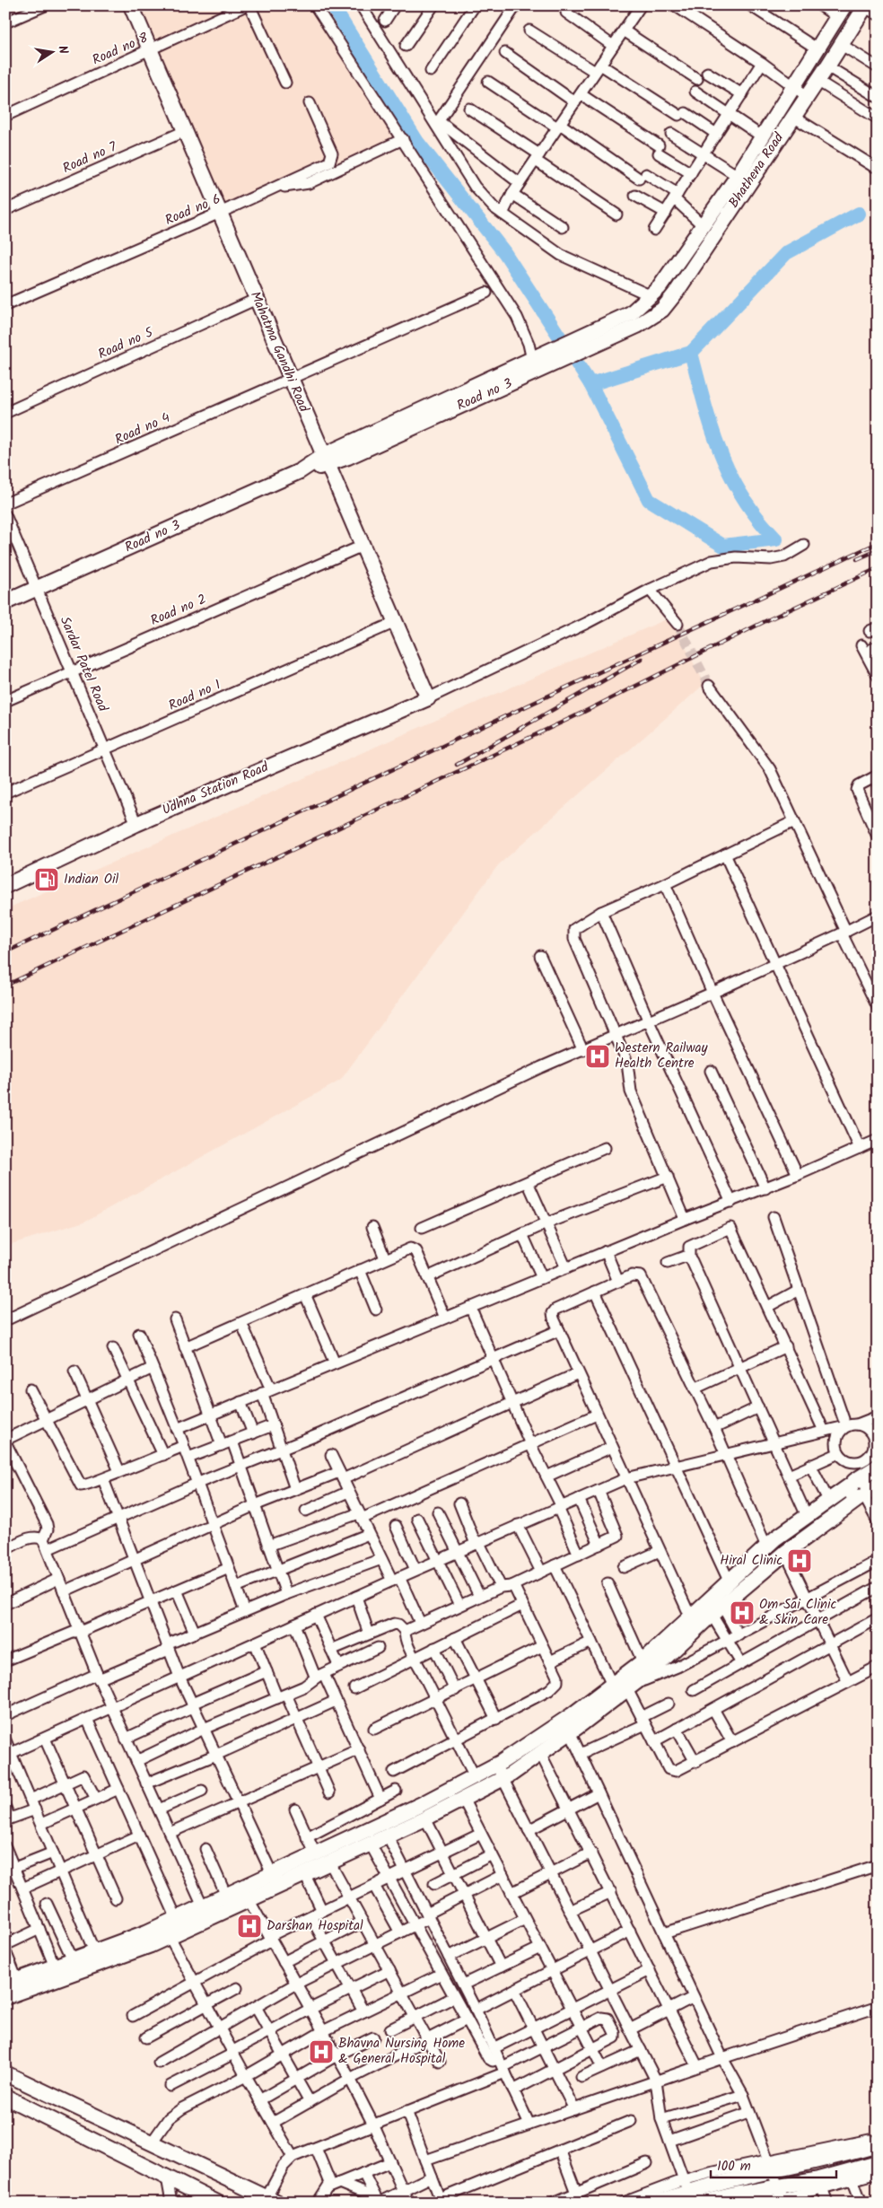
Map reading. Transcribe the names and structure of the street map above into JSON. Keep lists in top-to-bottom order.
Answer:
{
  "streets": {
    "street": [
      "Road no 8",
      "Road no 7",
      "Bhathena Road",
      "Road no 6",
      "Road no 5",
      "Mahatma Gandhi Road",
      "Road no 3",
      "Road no 4",
      "Road no 2",
      "Sardar Patel Road",
      "Road no 1",
      "Udhna Station Road"
    ]
  },
  "crossings": [
    ["Road no 8", "Mahatma Gandhi Road"],
    ["Road no 7", "Mahatma Gandhi Road"],
    ["Bhathena Road", "Road no 3"],
    ["Road no 6", "Mahatma Gandhi Road"],
    ["Road no 5", "Mahatma Gandhi Road"],
    ["Mahatma Gandhi Road", "Road no 3"],
    ["Mahatma Gandhi Road", "Road no 4"],
    ["Mahatma Gandhi Road", "Road no 2"],
    ["Mahatma Gandhi Road", "Road no 1"],
    ["Mahatma Gandhi Road", "Udhna Station Road"],
    ["Road no 3", "Sardar Patel Road"],
    ["Road no 2", "Sardar Patel Road"],
    ["Sardar Patel Road", "Road no 1"],
    ["Sardar Patel Road", "Udhna Station Road"]
  ],
  "places": {
    "fuel station": ["Indian Oil"],
    "hospital": [
      "Western Railway Health Centre",
      "Hiral Clinic",
      "Om Sai Clinic & Skin Care",
      "Darshan Hospital",
      "Bhavna Nursing Home & General Hospital"
    ]
  },
  "scale_bar": "100 m",
  "north": "right"
}
